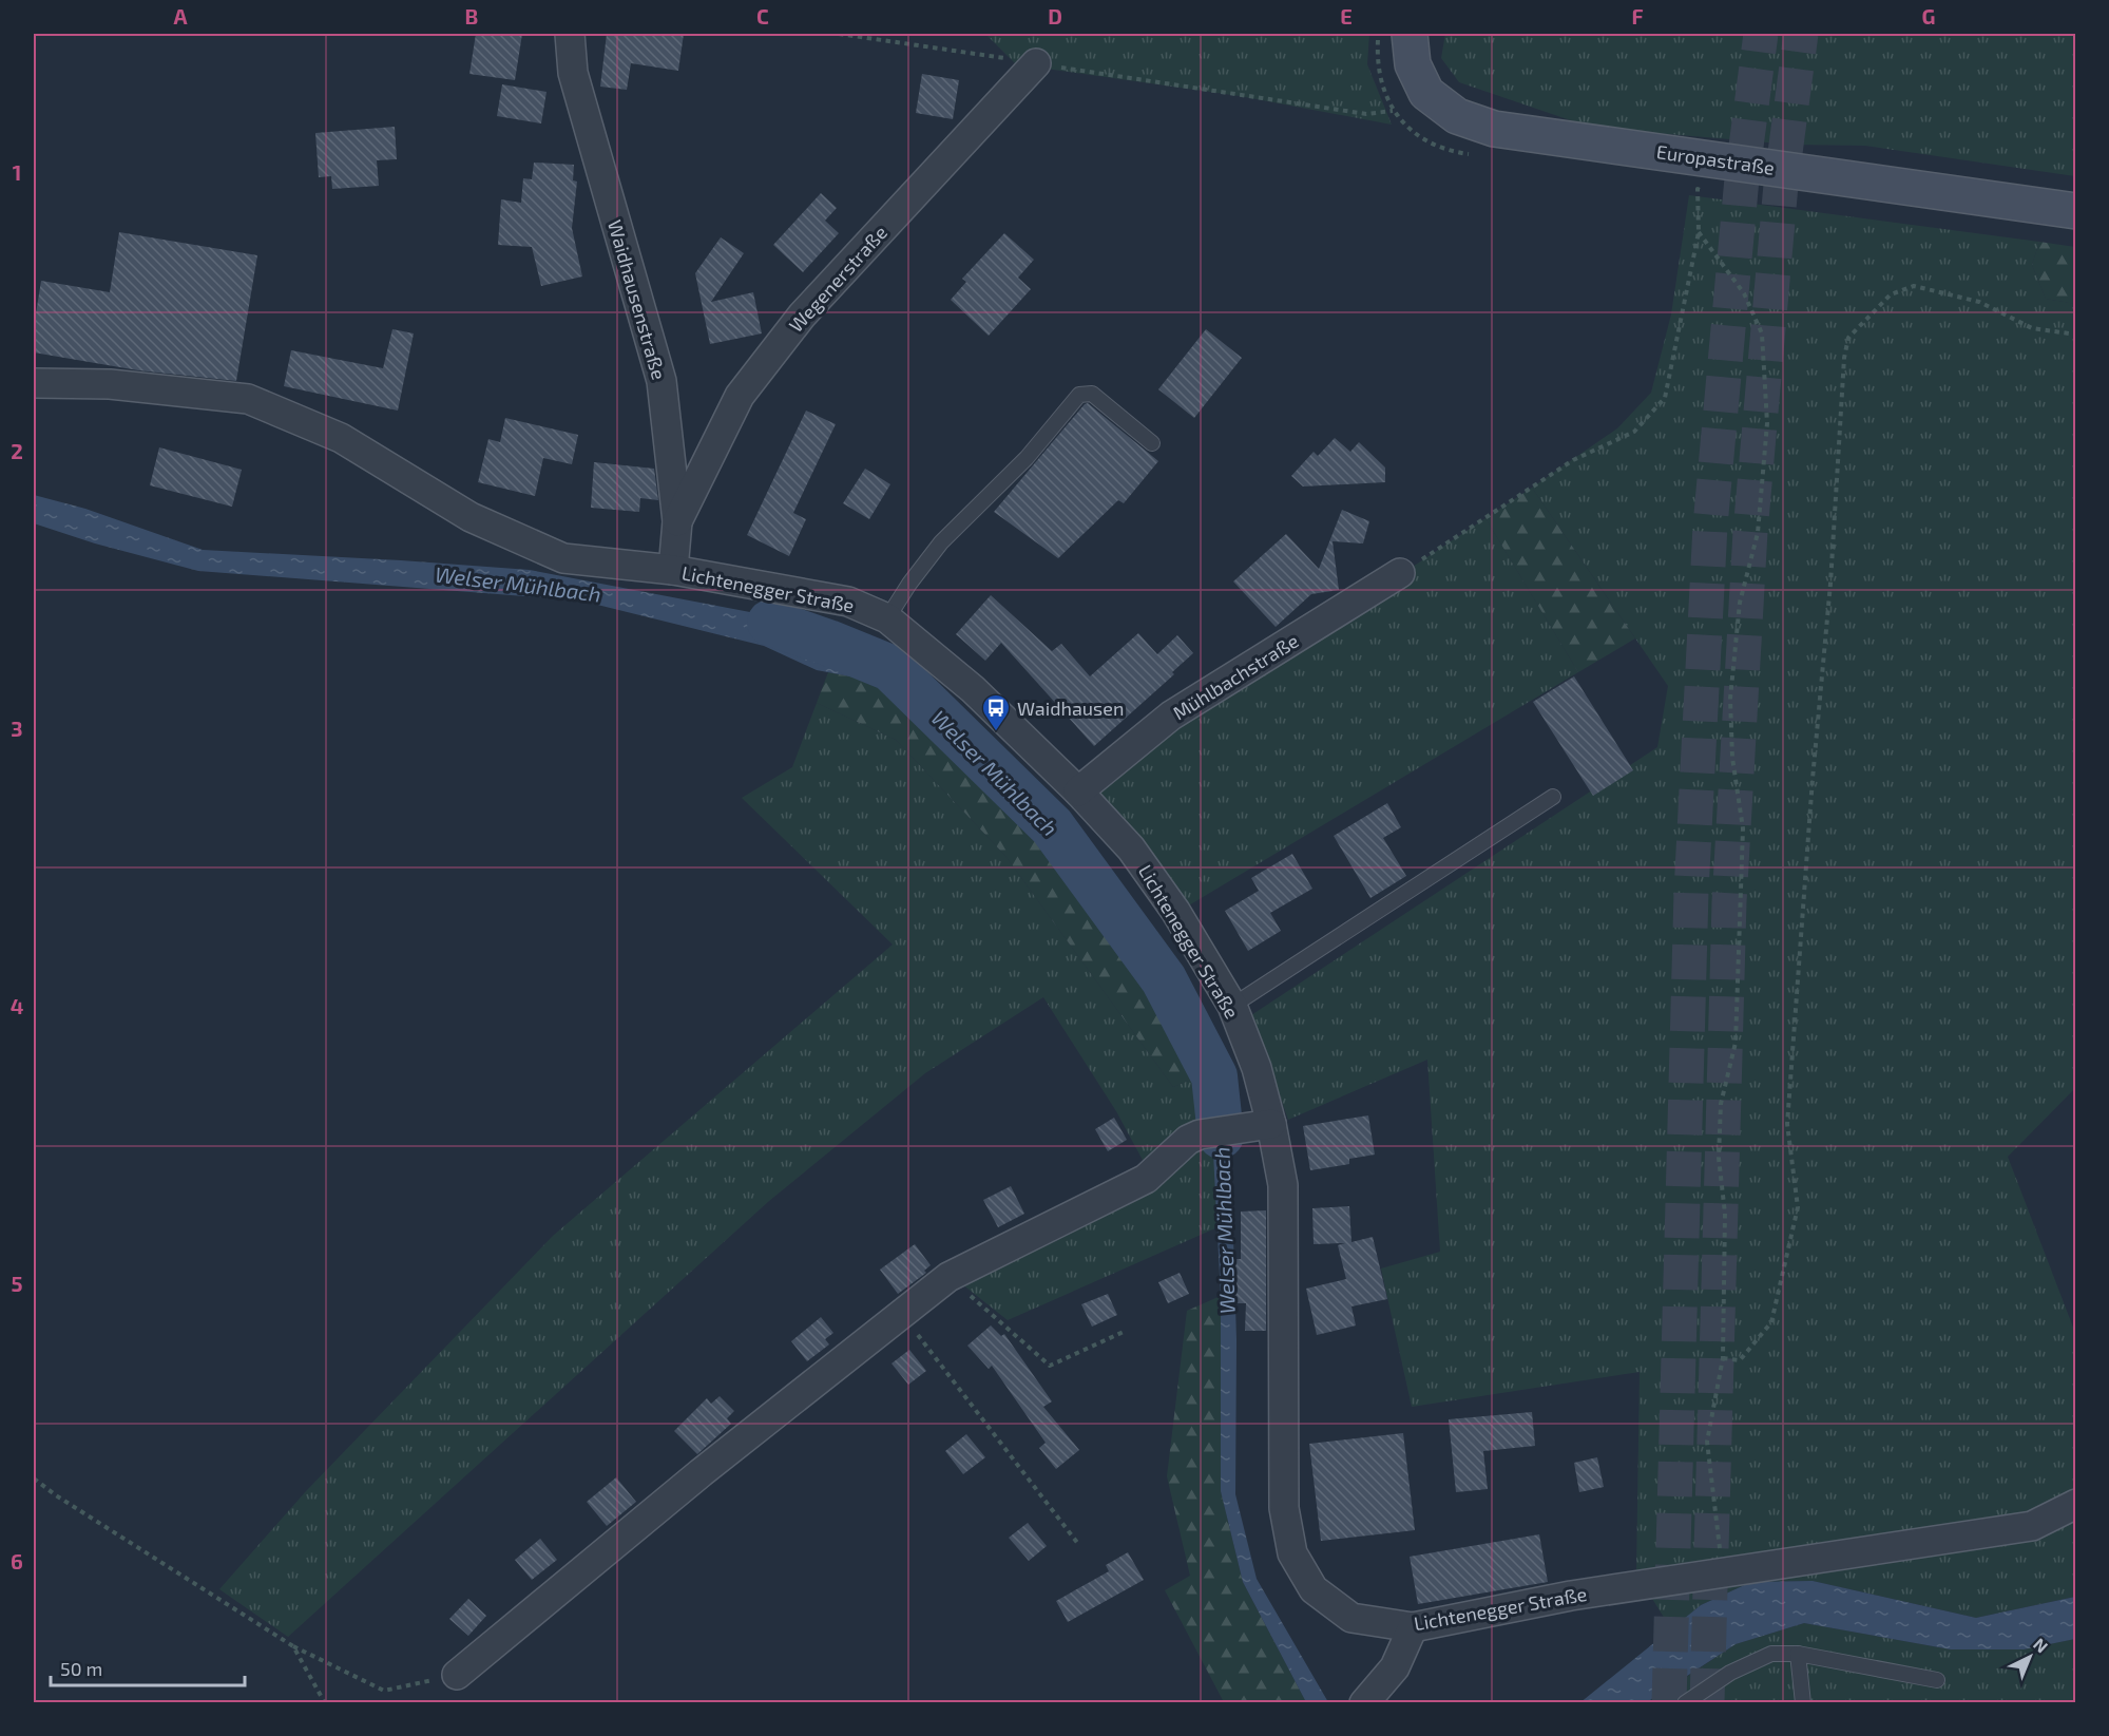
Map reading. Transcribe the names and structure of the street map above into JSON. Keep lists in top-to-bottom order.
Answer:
{
  "streets": {
    "street": [
      "Europastraße",
      "Wegenerstraße",
      "Waidhausenstraße",
      "Lichtenegger Straße",
      "Mühlbachstraße"
    ]
  },
  "crossings": [
    ["Wegenerstraße", "Waidhausenstraße"],
    ["Waidhausenstraße", "Lichtenegger Straße"],
    ["Lichtenegger Straße", "Mühlbachstraße"]
  ],
  "water": ["Welser Mühlbach"],
  "places": {
    "bus stop": ["Waidhausen"]
  },
  "scale_bar": "50 m",
  "north": "top right",
  "grid": {
    "columns": [
      "A",
      "B",
      "C",
      "D",
      "E",
      "F",
      "G"
    ],
    "rows": [
      "1",
      "2",
      "3",
      "4",
      "5",
      "6"
    ]
  }
}
